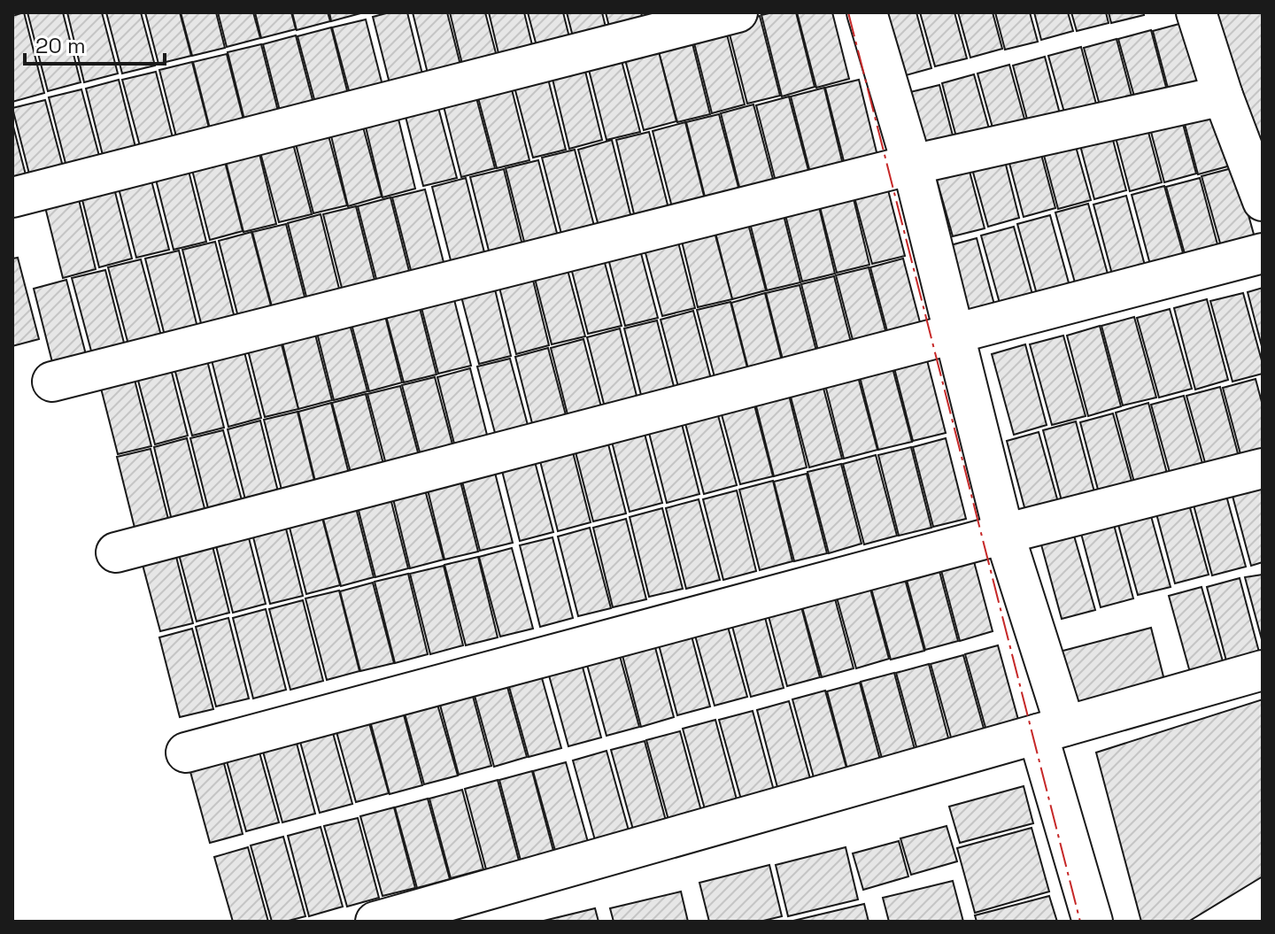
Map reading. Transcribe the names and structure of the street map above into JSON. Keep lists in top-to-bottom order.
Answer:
{
  "scale_bar": "20 m"
}
